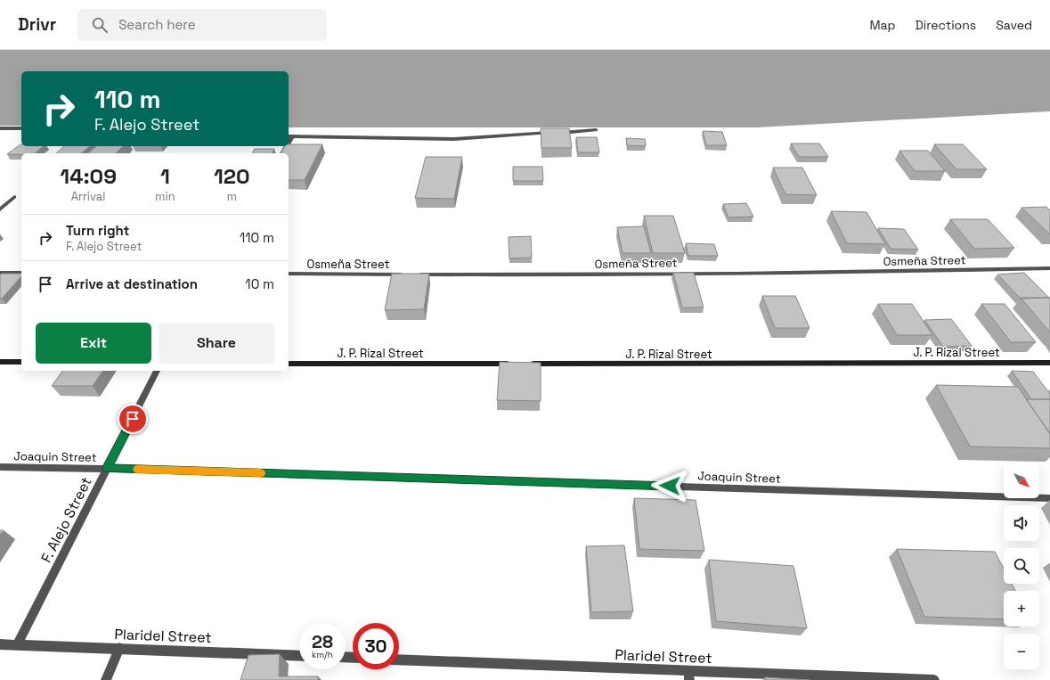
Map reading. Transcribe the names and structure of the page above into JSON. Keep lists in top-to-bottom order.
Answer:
{
  "streets": {
    "main road": ["J. P. Rizal Street"],
    "street": [
      "Osmeña Street",
      "Joaquin Street",
      "F. Alejo Street",
      "Plaridel Street"
    ]
  },
  "crossings": [
    ["Joaquin Street", "F. Alejo Street"],
    ["F. Alejo Street", "Plaridel Street"]
  ],
  "north": "bottom right",
  "page": {
    "header": "Drivr",
    "search": "Search here",
    "nav": ["Map", "Directions", "Saved"],
    "turn": ["110 m", "F. Alejo Street"],
    "eta": [
      "14:09",
      "Arrival",
      "1",
      "min",
      "120",
      "m"
    ],
    "list": [
      {
        "name": "Turn right",
        "note": "F. Alejo Street",
        "value": "110 m"
      },
      {
        "name": "Arrive at destination",
        "value": "10 m"
      }
    ],
    "buttons": ["Exit", "Share"],
    "map_buttons": ["+", "−"],
    "speed": "28 km/h",
    "limit": "30"
  }
}
